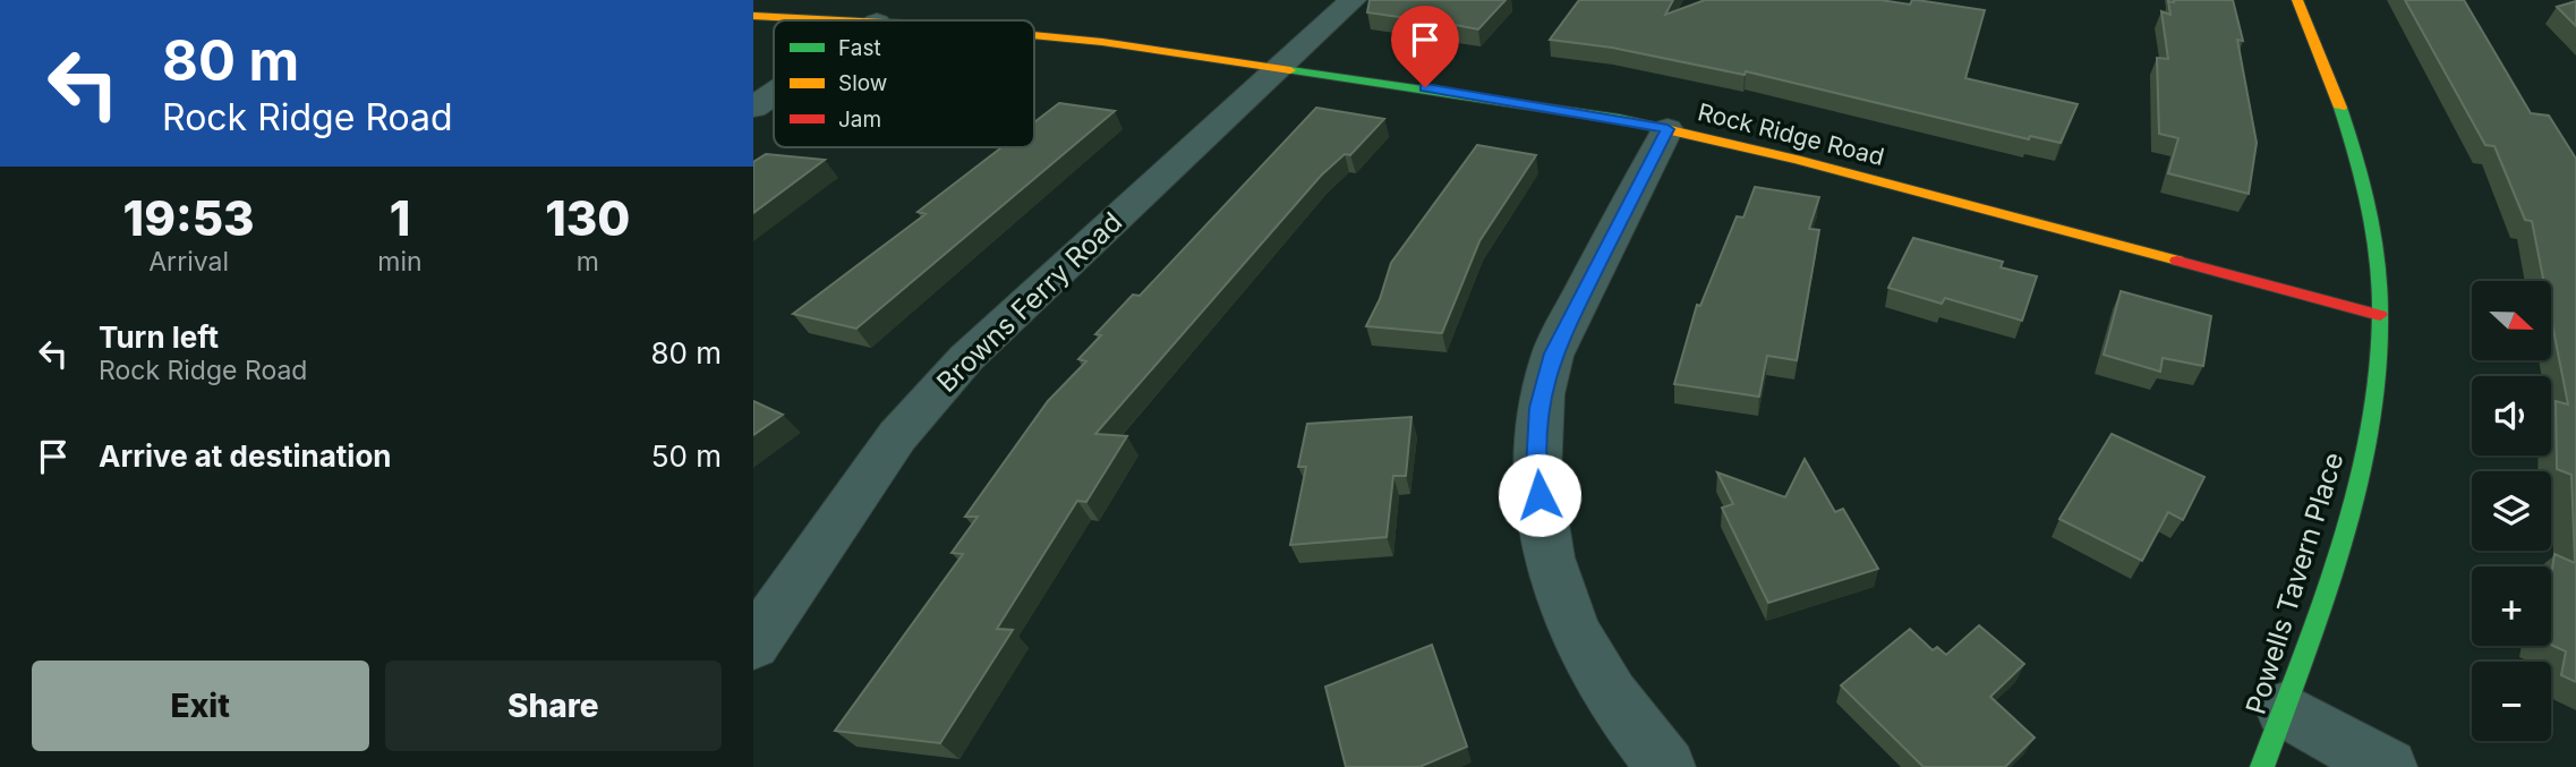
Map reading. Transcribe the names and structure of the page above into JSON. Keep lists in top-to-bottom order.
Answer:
{
  "streets": {
    "street": ["Rock Ridge Road", "Browns Ferry Road", "Powells Tavern Place"]
  },
  "crossings": [
    ["Rock Ridge Road", "Browns Ferry Road"],
    ["Rock Ridge Road", "Powells Tavern Place"]
  ],
  "legend": ["Fast", "Slow", "Jam"],
  "north": "right",
  "page": {
    "turn": ["80 m", "Rock Ridge Road"],
    "eta": [
      "19:53",
      "Arrival",
      "1",
      "min",
      "130",
      "m"
    ],
    "map_buttons": ["+", "−"],
    "list": [
      {
        "name": "Turn left",
        "note": "Rock Ridge Road",
        "value": "80 m"
      },
      {
        "name": "Arrive at destination",
        "value": "50 m"
      }
    ],
    "buttons": ["Exit", "Share"]
  }
}
